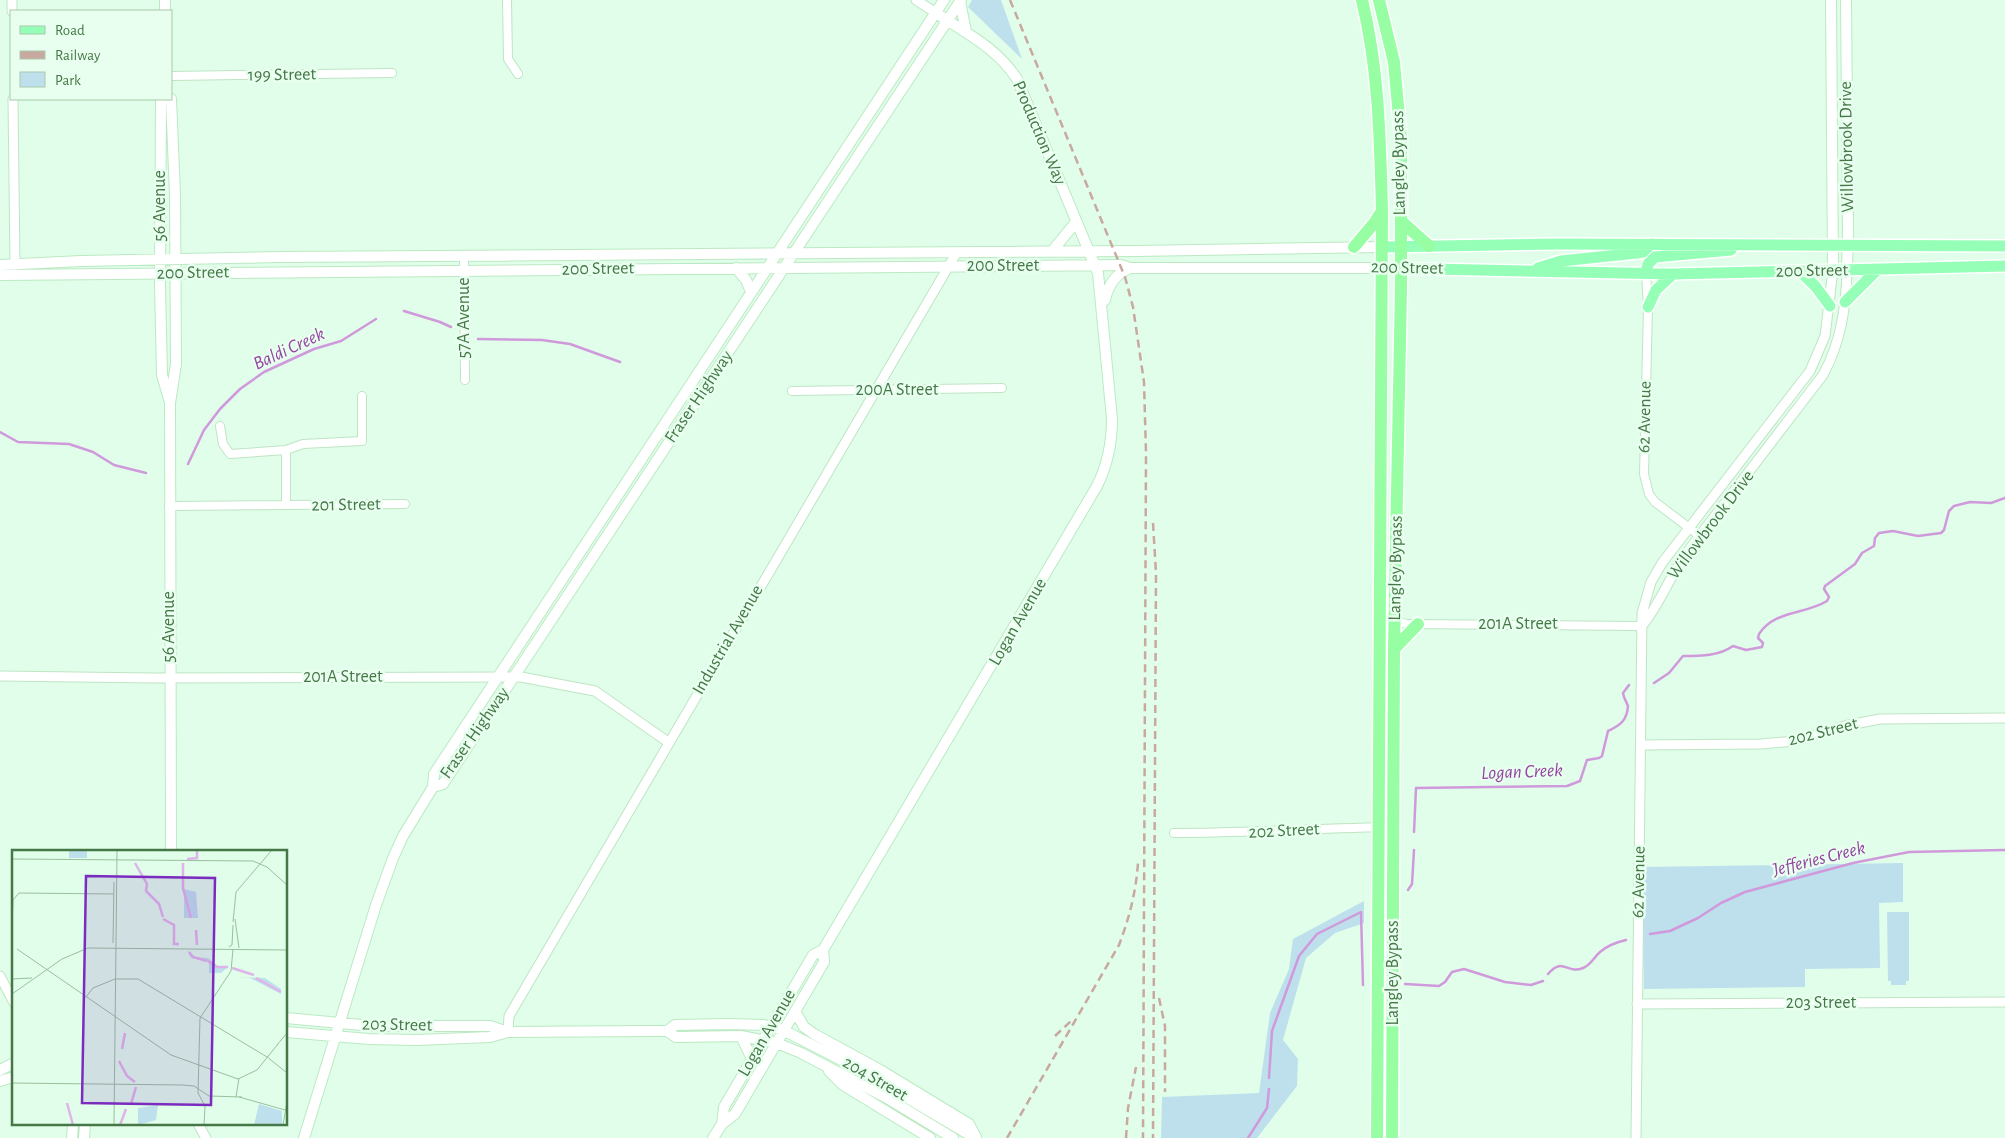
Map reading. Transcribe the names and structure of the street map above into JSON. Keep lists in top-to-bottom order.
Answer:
{
  "streets": {
    "highway": ["Langley Bypass"],
    "main road": [
      "Production Way",
      "Willowbrook Drive",
      "56 Avenue",
      "200 Street",
      "Fraser Highway",
      "Logan Avenue",
      "203 Street",
      "204 Street"
    ],
    "street": [
      "199 Street",
      "57A Avenue",
      "200A Street",
      "62 Avenue",
      "201 Street",
      "201A Street",
      "Industrial Avenue",
      "202 Street"
    ]
  },
  "crossings": [
    ["Production Way", "200 Street"],
    ["Production Way", "Fraser Highway"],
    ["Production Way", "Logan Avenue"],
    ["Willowbrook Drive", "200 Street"],
    ["Willowbrook Drive", "62 Avenue"],
    ["Willowbrook Drive", "201A Street"],
    ["Langley Bypass", "200 Street"],
    ["Langley Bypass", "201A Street"],
    ["Langley Bypass", "202 Street"],
    ["56 Avenue", "200 Street"],
    ["56 Avenue", "201 Street"],
    ["56 Avenue", "201A Street"],
    ["200 Street", "57A Avenue"],
    ["200 Street", "Fraser Highway"],
    ["200 Street", "62 Avenue"],
    ["200 Street", "Logan Avenue"],
    ["200 Street", "Industrial Avenue"],
    ["200A Street", "Industrial Avenue"],
    ["Fraser Highway", "201A Street"],
    ["Fraser Highway", "203 Street"],
    ["62 Avenue", "201A Street"],
    ["62 Avenue", "202 Street"],
    ["62 Avenue", "203 Street"],
    ["Logan Avenue", "203 Street"],
    ["Logan Avenue", "204 Street"],
    ["201A Street", "Industrial Avenue"],
    ["Industrial Avenue", "203 Street"],
    ["203 Street", "204 Street"]
  ],
  "water": ["Baldi Creek", "Logan Creek", "Jefferies Creek"],
  "legend": ["Road", "Railway", "Park"]
}
